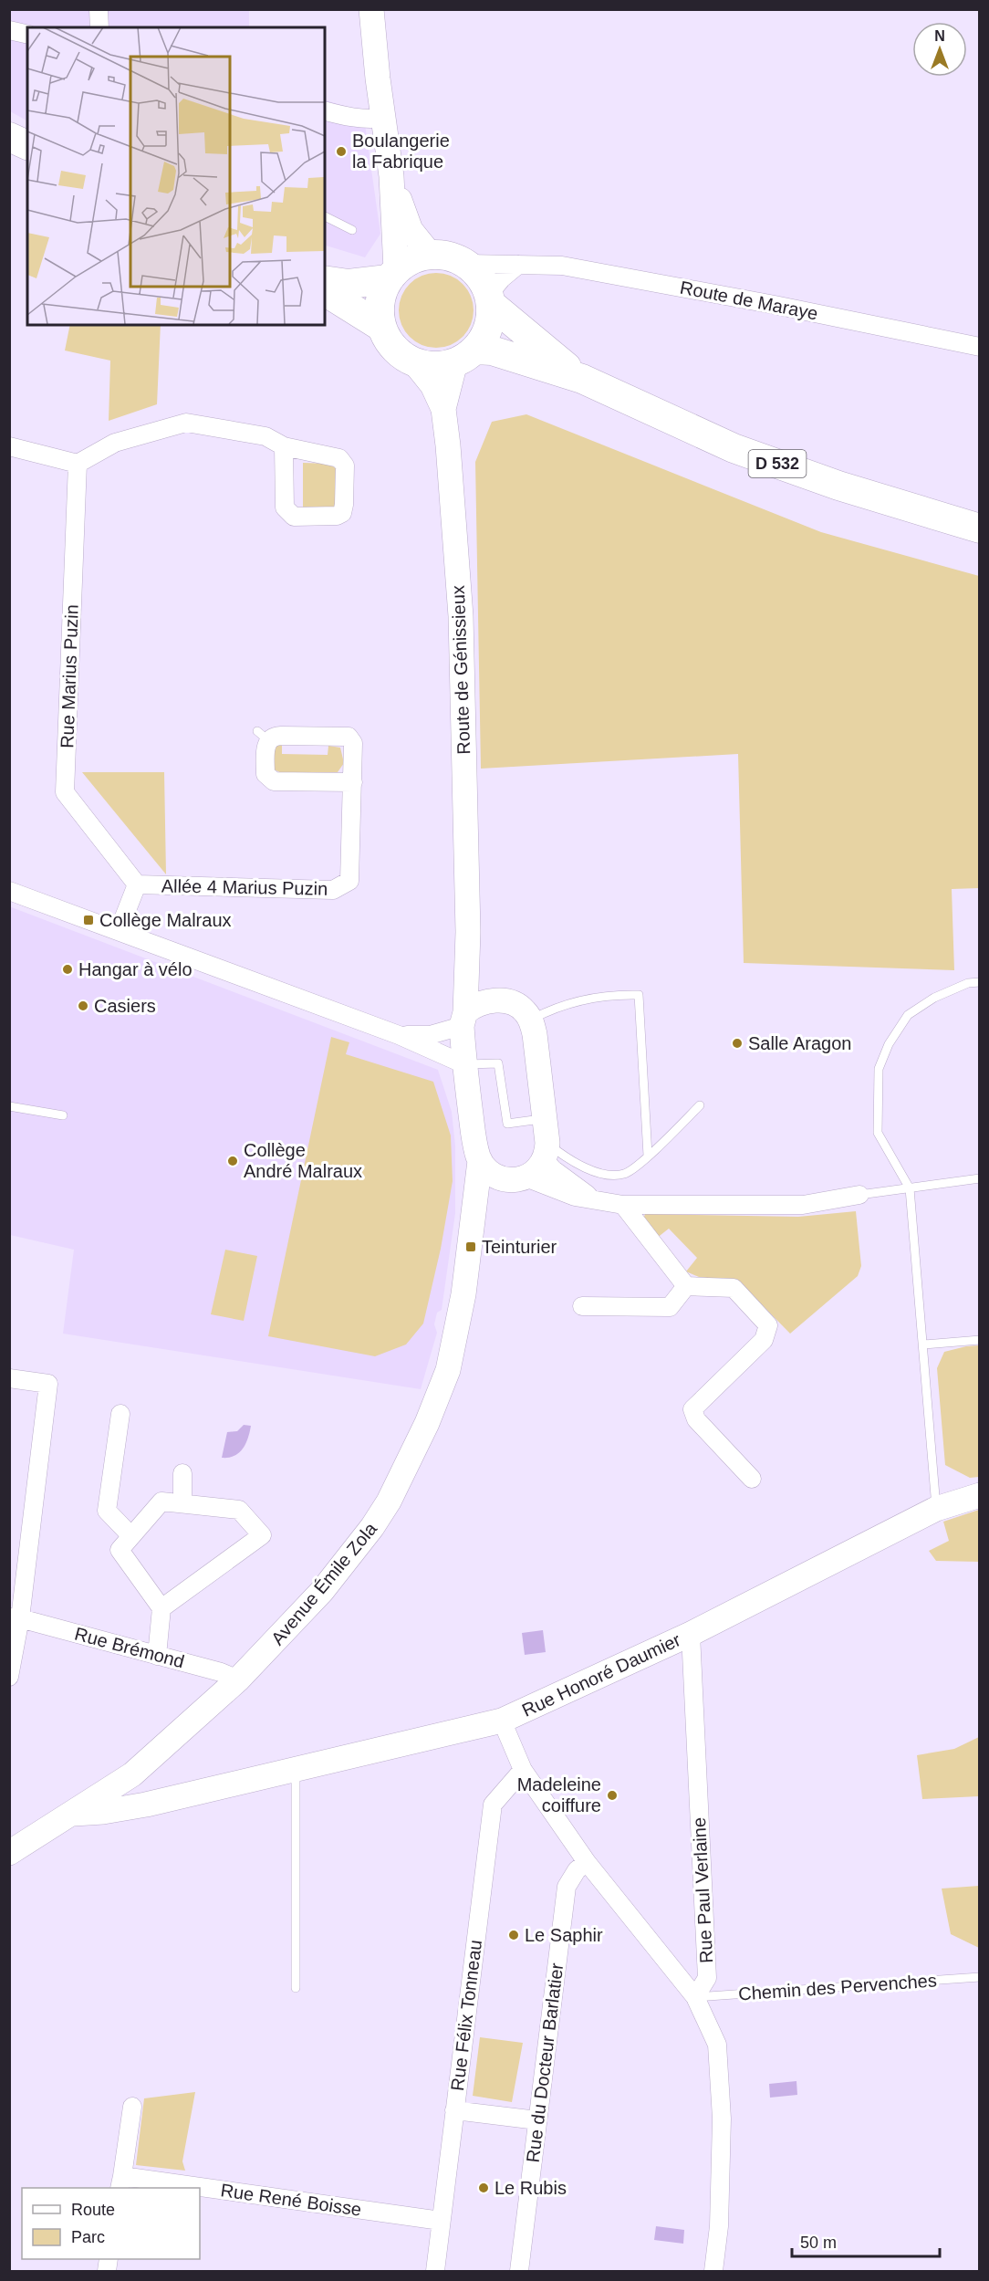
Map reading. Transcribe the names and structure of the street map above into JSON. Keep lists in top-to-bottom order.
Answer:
{
  "streets": {
    "main road": [
      "D 532",
      "Route de Génissieux",
      "Avenue Émile Zola",
      "Rue Honoré Daumier"
    ],
    "street": [
      "Route de Maraye",
      "Rue Marius Puzin",
      "Allée 4 Marius Puzin",
      "Rue Brémond",
      "Rue Paul Verlaine",
      "Rue Félix Tonneau",
      "Rue du Docteur Barlatier",
      "Rue René Boisse"
    ],
    "lane": ["Chemin des Pervenches"]
  },
  "crossings": [
    ["Route de Maraye", "D 532"],
    ["Route de Maraye", "Route de Génissieux"],
    ["D 532", "Route de Génissieux"],
    ["Route de Génissieux", "Avenue Émile Zola"],
    ["Rue Marius Puzin", "Allée 4 Marius Puzin"],
    ["Avenue Émile Zola", "Rue Brémond"],
    ["Avenue Émile Zola", "Rue Honoré Daumier"],
    ["Rue Honoré Daumier", "Rue Paul Verlaine"],
    ["Rue Paul Verlaine", "Chemin des Pervenches"],
    ["Rue Félix Tonneau", "Rue René Boisse"]
  ],
  "places": {
    "other": [
      "Boulangerie la Fabrique",
      "Hangar à vélo",
      "Casiers",
      "Salle Aragon",
      "Collège André Malraux",
      "Madeleine coiffure",
      "Le Saphir",
      "Le Rubis"
    ],
    "transit": ["Collège Malraux", "Teinturier"]
  },
  "legend": ["Route", "Parc"],
  "scale_bar": "50 m",
  "north": "top"
}
